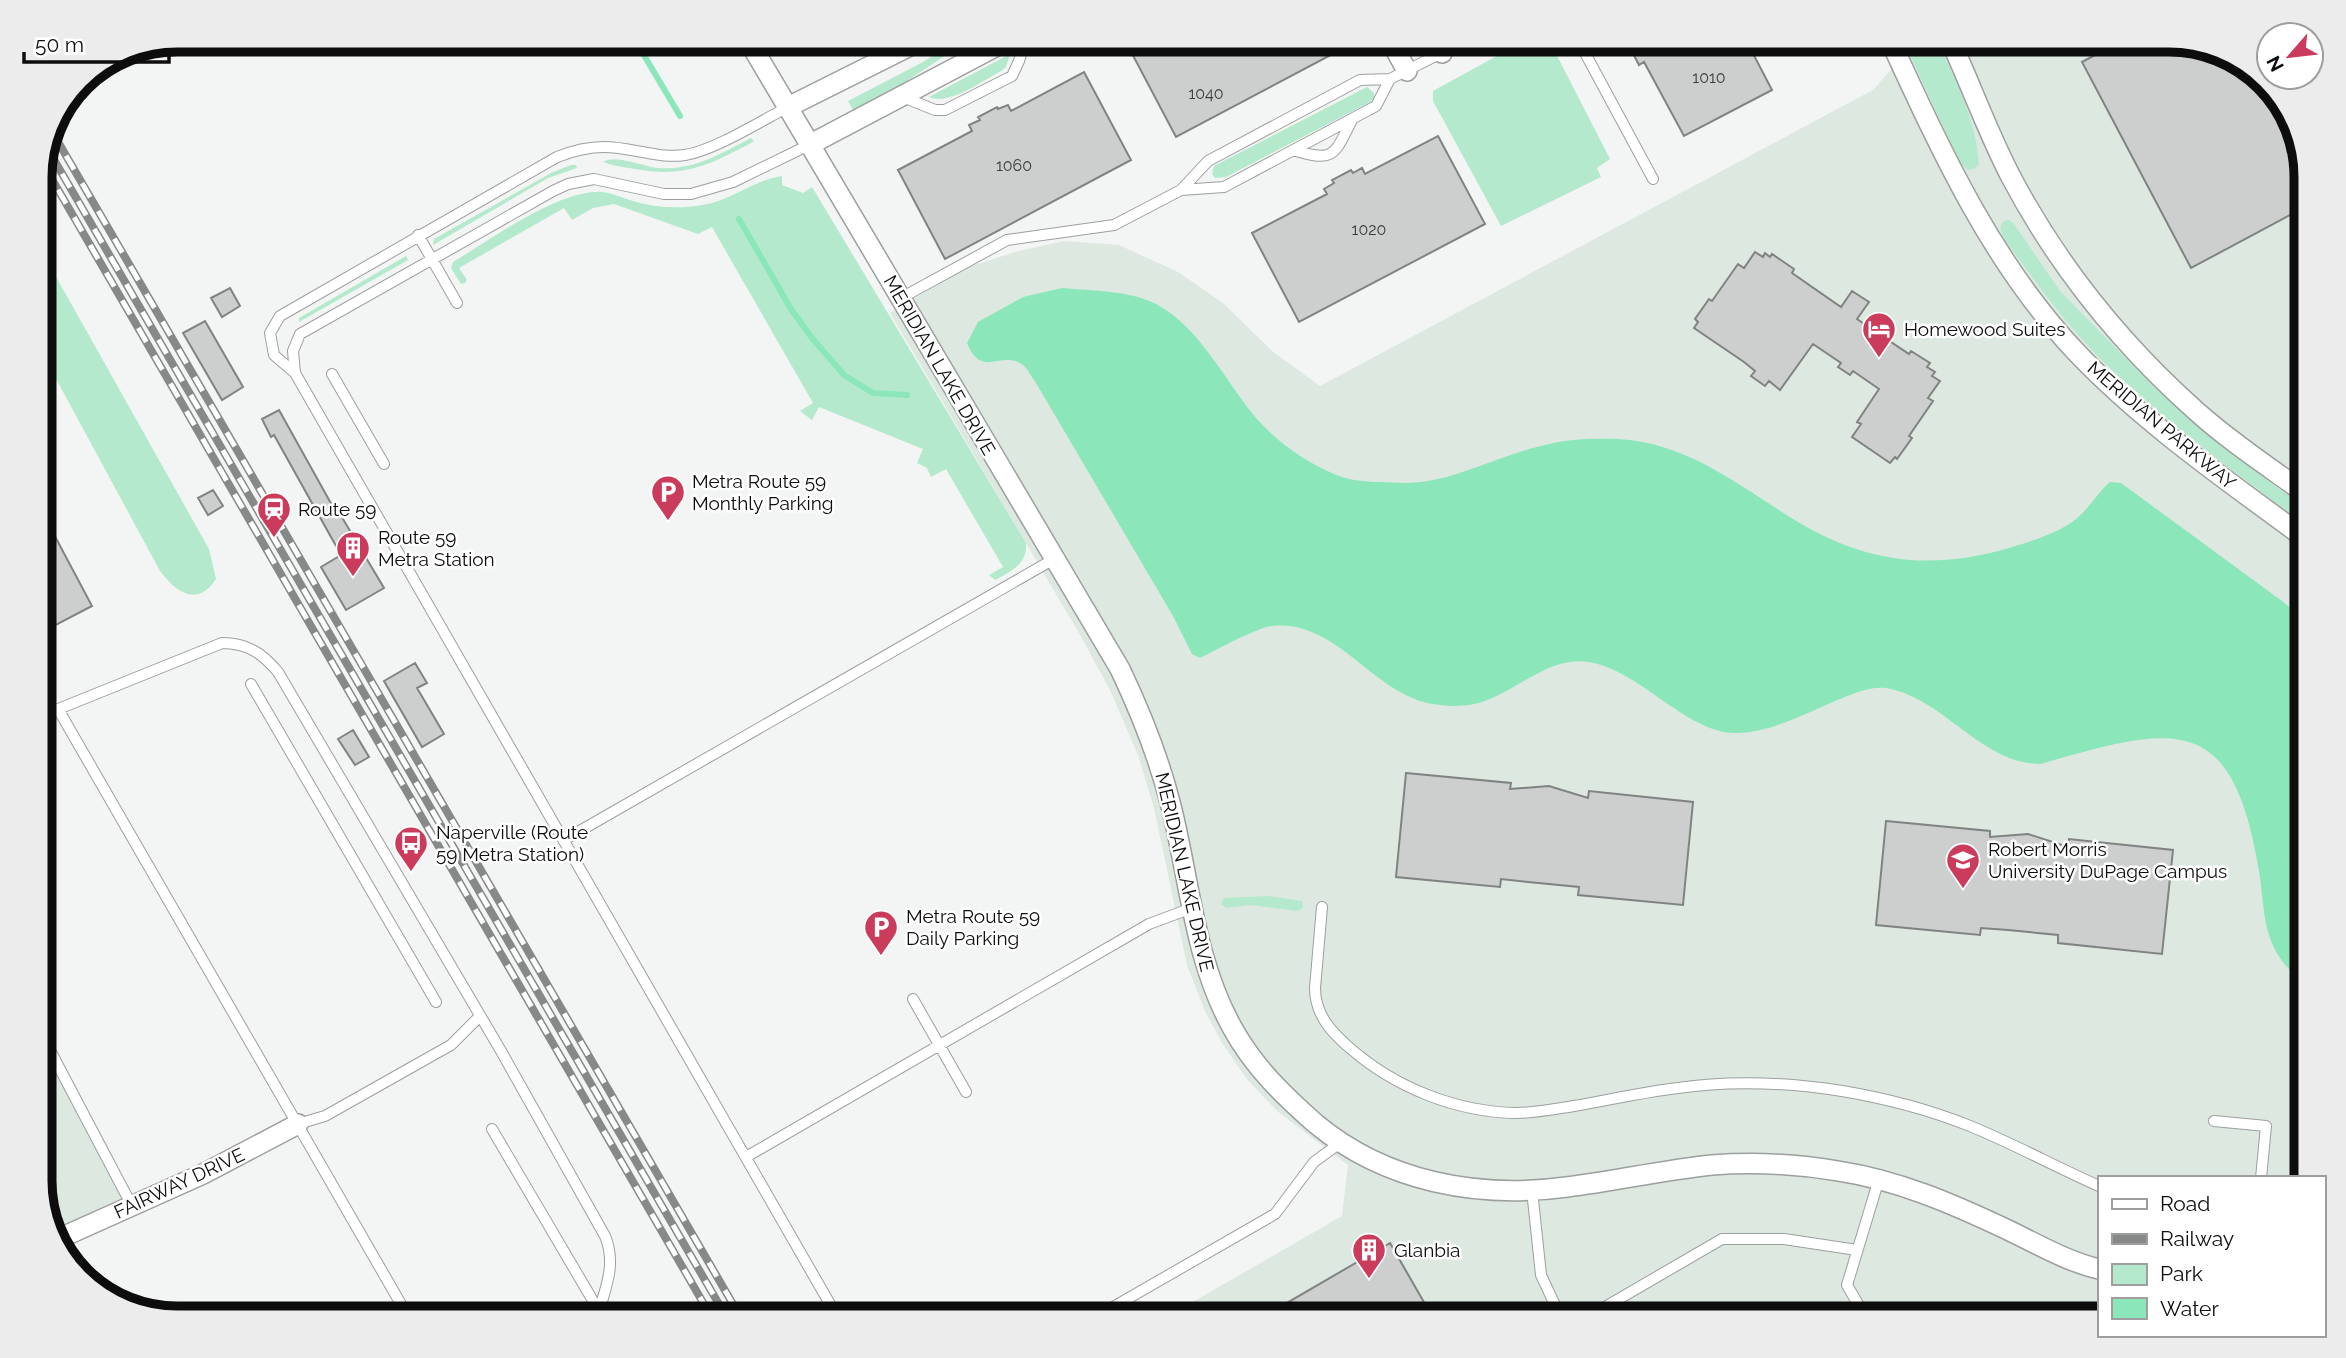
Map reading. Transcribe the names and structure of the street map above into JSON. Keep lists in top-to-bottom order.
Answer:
{
  "streets": {
    "street": ["MERIDIAN LAKE DRIVE", "MERIDIAN PARKWAY", "FAIRWAY DRIVE"]
  },
  "places": {
    "hotel": ["Homewood Suites"],
    "parking": ["Metra Route 59 Monthly Parking", "Metra Route 59 Daily Parking"],
    "station": ["Route 59"],
    "building": ["Route 59 Metra Station", "Glanbia"],
    "bus stop": ["Naperville (Route 59 Metra Station)"],
    "school or university": ["Robert Morris University DuPage Campus"]
  },
  "house_numbers": [
    "1010",
    "1040",
    "1060",
    "1020"
  ],
  "legend": [
    "Road",
    "Railway",
    "Park",
    "Water"
  ],
  "scale_bar": "50 m",
  "north": "bottom left"
}
